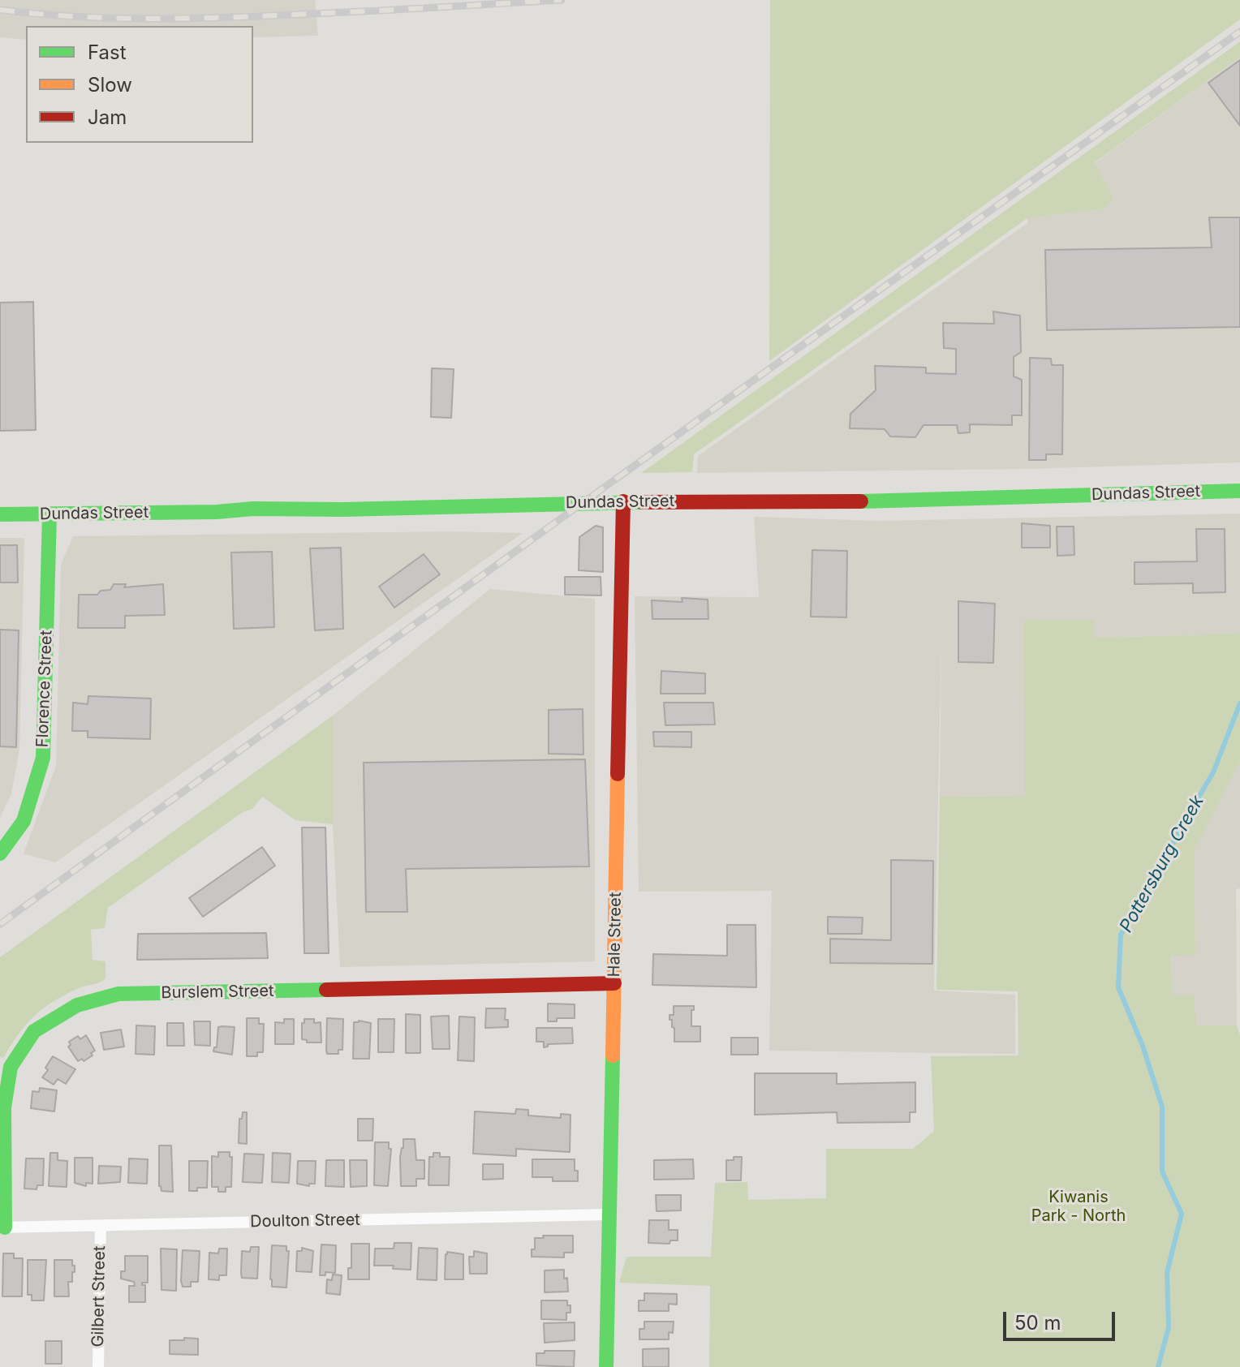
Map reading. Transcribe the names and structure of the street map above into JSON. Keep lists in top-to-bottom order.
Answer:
{
  "streets": {
    "street": [
      "Dundas Street",
      "Florence Street",
      "Hale Street",
      "Burslem Street",
      "Doulton Street",
      "Gilbert Street"
    ]
  },
  "crossings": [
    ["Dundas Street", "Florence Street"],
    ["Dundas Street", "Hale Street"],
    ["Hale Street", "Burslem Street"],
    ["Hale Street", "Doulton Street"],
    ["Burslem Street", "Doulton Street"],
    ["Doulton Street", "Gilbert Street"]
  ],
  "water": ["Pottersburg Creek"],
  "parks": ["Kiwanis Park - North"],
  "legend": ["Fast", "Slow", "Jam"],
  "scale_bar": "50 m"
}
